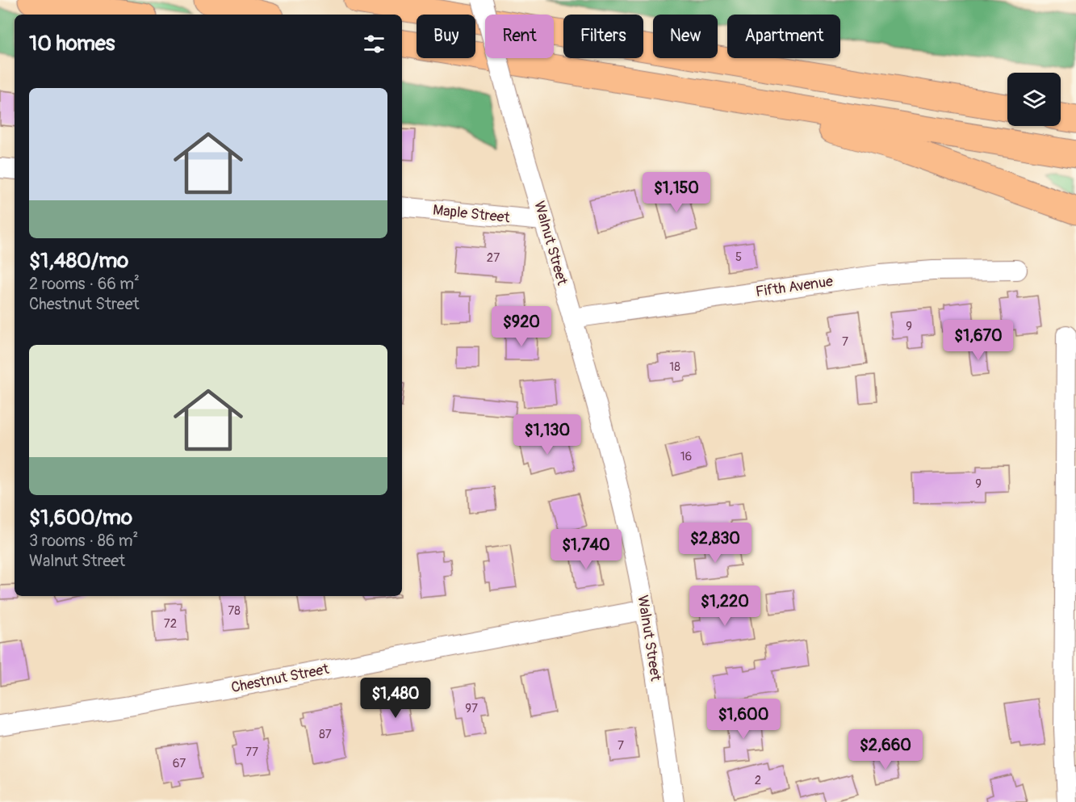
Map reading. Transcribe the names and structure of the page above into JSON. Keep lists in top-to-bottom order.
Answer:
{
  "streets": {
    "street": [
      "Maple Street",
      "Walnut Street",
      "Fifth Avenue",
      "Chestnut Street"
    ]
  },
  "crossings": [
    ["Maple Street", "Walnut Street"],
    ["Walnut Street", "Fifth Avenue"],
    ["Walnut Street", "Chestnut Street"]
  ],
  "house_numbers": [
    "5",
    "27",
    "9",
    "7",
    "18",
    "16",
    "9",
    "78",
    "72",
    "97",
    "87",
    "7",
    "77",
    "67",
    "2"
  ],
  "page": {
    "chip": [
      "Buy",
      "Rent",
      "Filters",
      "New",
      "Apartment"
    ],
    "heading": "10 homes",
    "list": [
      {
        "name": "$1,480/mo",
        "note": "2 rooms · 66 m² · Chestnut Street"
      },
      {
        "name": "$1,600/mo",
        "note": "3 rooms · 86 m² · Walnut Street"
      }
    ],
    "price": [
      "$1,150",
      "$920",
      "$1,670",
      "$1,130",
      "$2,830",
      "$1,740",
      "$1,220",
      "$1,480",
      "$1,600",
      "$2,660"
    ]
  }
}
